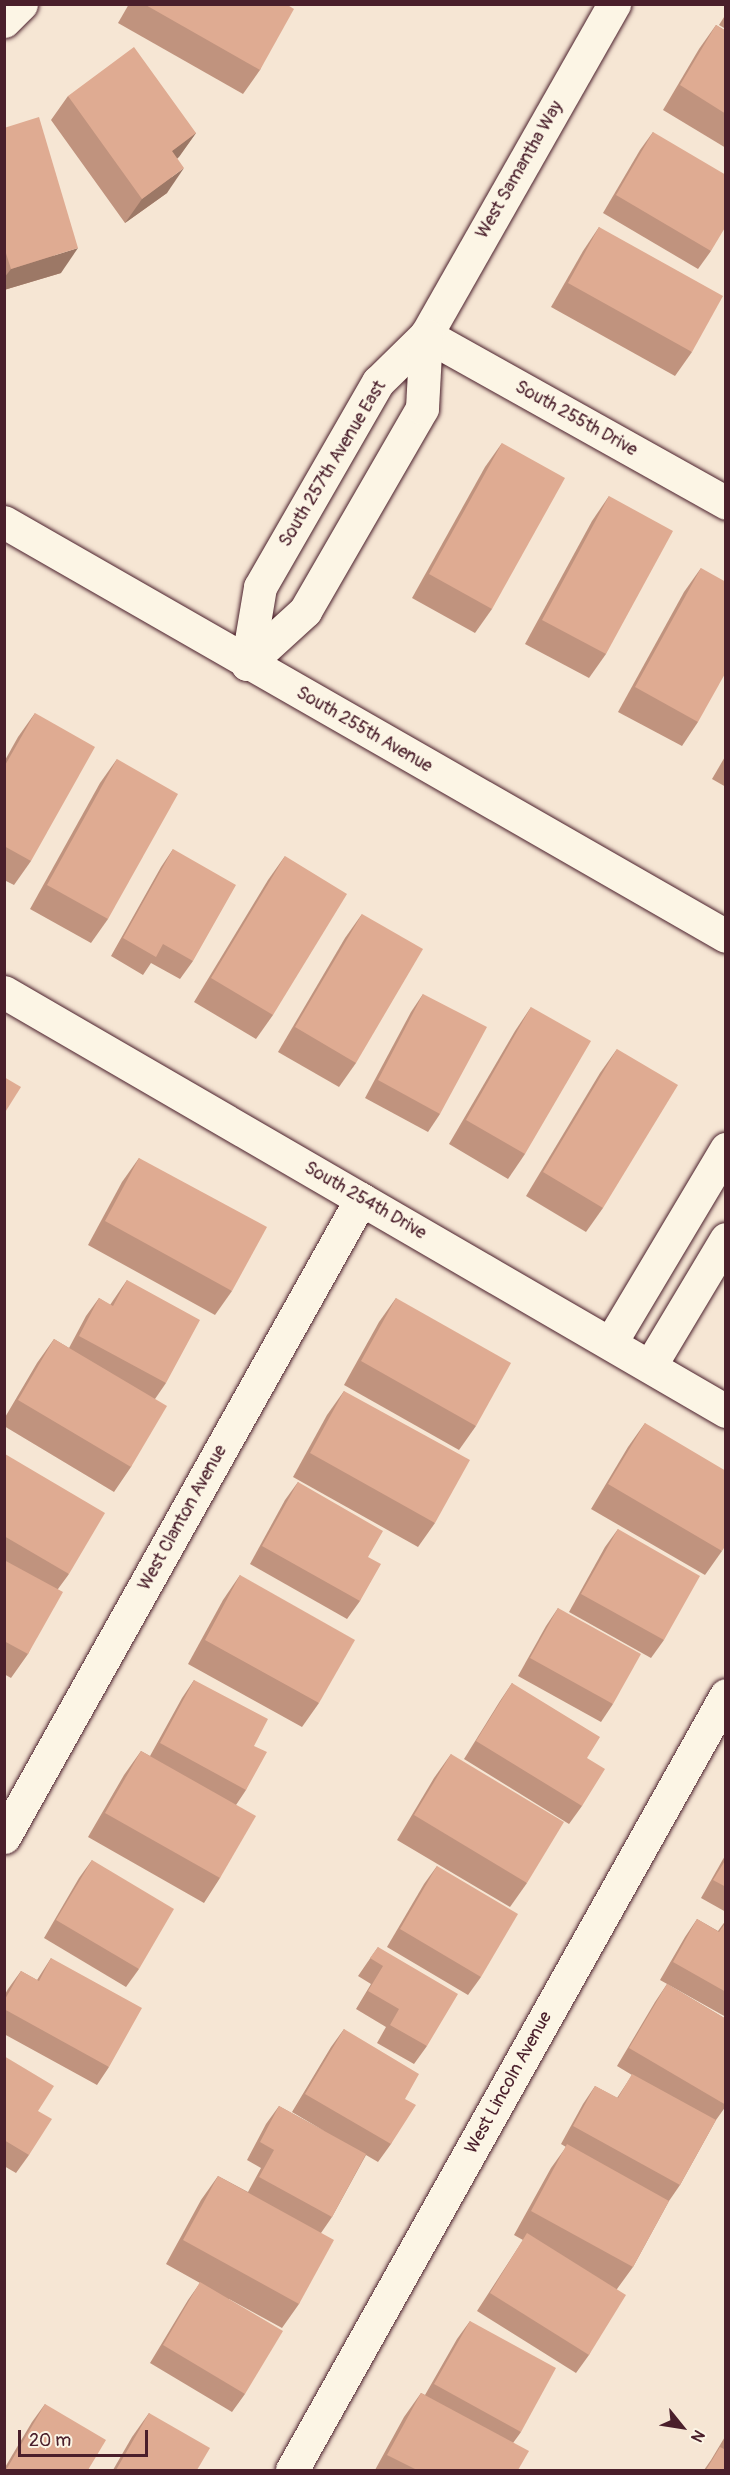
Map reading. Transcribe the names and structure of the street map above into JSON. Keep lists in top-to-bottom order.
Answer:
{
  "streets": {
    "street": [
      "West Samantha Way",
      "South 255th Drive",
      "South 257th Avenue East",
      "South 255th Avenue",
      "South 254th Drive",
      "West Clanton Avenue",
      "West Lincoln Avenue"
    ]
  },
  "crossings": [
    ["West Samantha Way", "South 255th Drive"],
    ["West Samantha Way", "South 257th Avenue East"],
    ["South 255th Drive", "South 257th Avenue East"],
    ["South 257th Avenue East", "South 255th Avenue"],
    ["South 254th Drive", "West Clanton Avenue"]
  ],
  "scale_bar": "20 m",
  "north": "bottom right"
}
